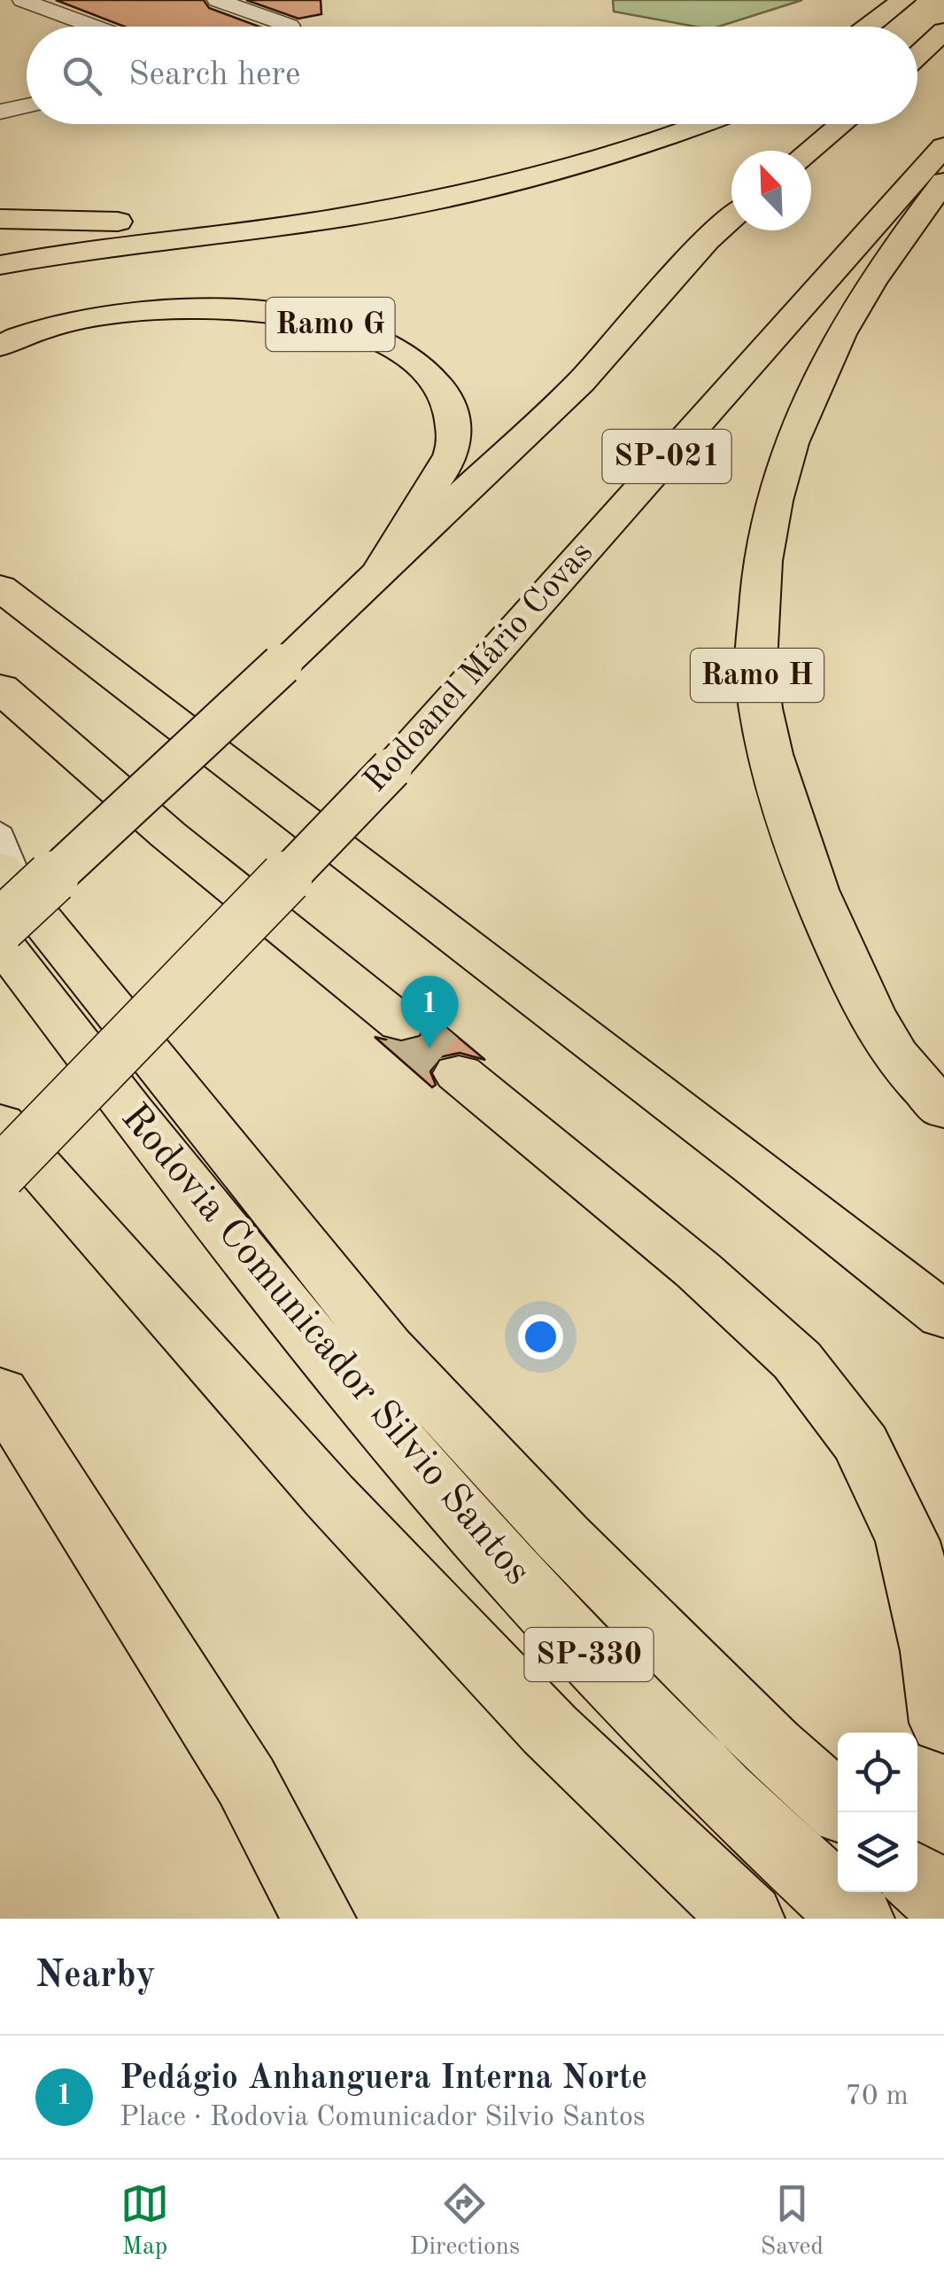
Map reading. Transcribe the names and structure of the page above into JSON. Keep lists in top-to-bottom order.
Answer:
{
  "streets": {
    "highway": [
      "Ramo G",
      "SP-021",
      "Rodoanel Mário Covas",
      "Ramo H",
      "Rodovia Comunicador Silvio Santos",
      "SP-330"
    ]
  },
  "crossings": [
    ["Ramo G", "SP-021"],
    ["SP-021", "Rodovia Comunicador Silvio Santos"]
  ],
  "north": "top left",
  "page": {
    "search": "Search here",
    "pins": "1",
    "heading": "Nearby",
    "list": [
      {
        "mark": "1",
        "name": "Pedágio Anhanguera Interna Norte",
        "note": "Place · Rodovia Comunicador Silvio Santos",
        "value": "70 m"
      }
    ],
    "nav": ["Map", "Directions", "Saved"]
  }
}
